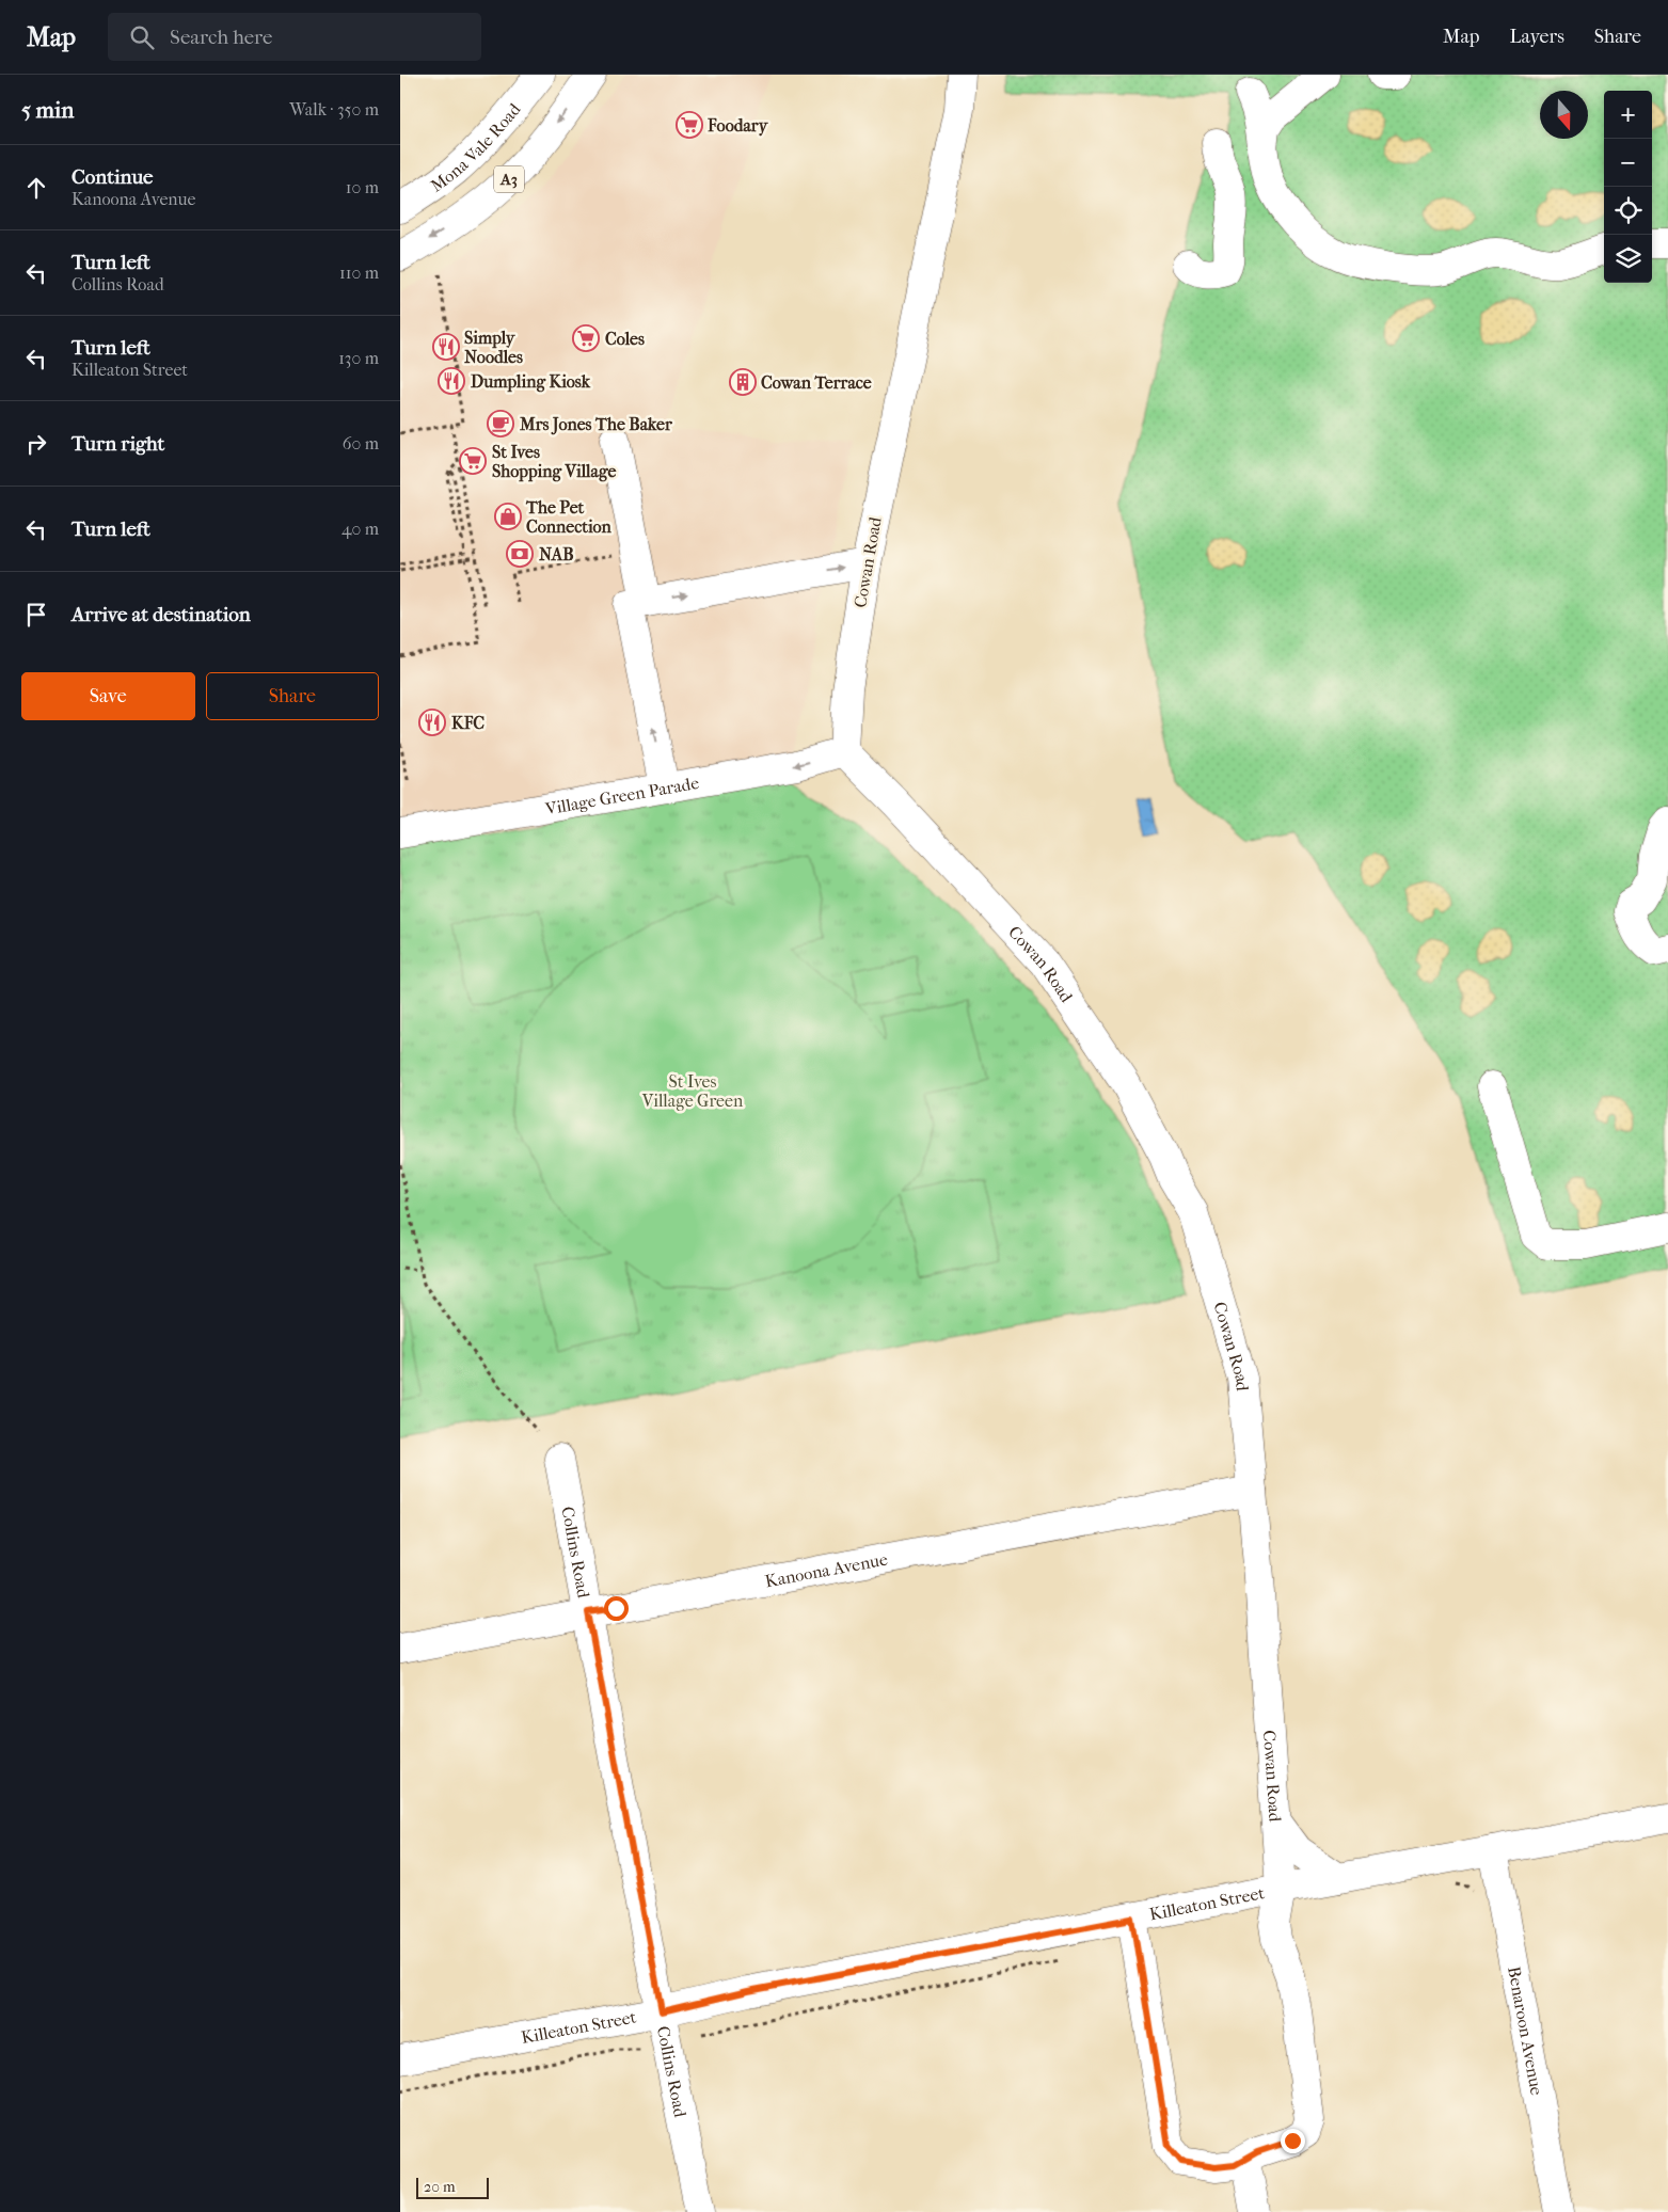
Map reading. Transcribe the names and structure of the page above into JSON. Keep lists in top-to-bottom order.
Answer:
{
  "streets": {
    "main road": [
      "Mona Vale Road",
      "A3",
      "Cowan Road",
      "Village Green Parade",
      "Collins Road",
      "Kanoona Avenue",
      "Killeaton Street",
      "Benaroon Avenue"
    ]
  },
  "crossings": [
    ["Cowan Road", "Village Green Parade"],
    ["Cowan Road", "Kanoona Avenue"],
    ["Cowan Road", "Killeaton Street"],
    ["Collins Road", "Kanoona Avenue"],
    ["Collins Road", "Killeaton Street"],
    ["Killeaton Street", "Benaroon Avenue"]
  ],
  "parks": ["St Ives Village Green"],
  "places": {
    "supermarket": ["Foodary", "Coles", "St Ives Shopping Village"],
    "restaurant": ["Simply Noodles", "Dumpling Kiosk", "KFC"],
    "building": ["Cowan Terrace"],
    "cafe": ["Mrs Jones The Baker"],
    "shop": ["The Pet Connection"],
    "bank": ["NAB"]
  },
  "scale_bar": "20 m",
  "north": "bottom",
  "page": {
    "header": "Map",
    "search": "Search here",
    "nav": ["Map", "Layers", "Share"],
    "heading": ["5 min", "Walk · 350 m"],
    "map_buttons": ["+", "−"],
    "list": [
      ["Continue", "Kanoona Avenue", "10 m"],
      ["Turn left", "Collins Road", "110 m"],
      ["Turn left", "Killeaton Street", "130 m"],
      ["Turn right", "60 m"],
      ["Turn left", "40 m"],
      "Arrive at destination"
    ],
    "buttons": ["Save", "Share"],
    "scale": "20 m"
  }
}
